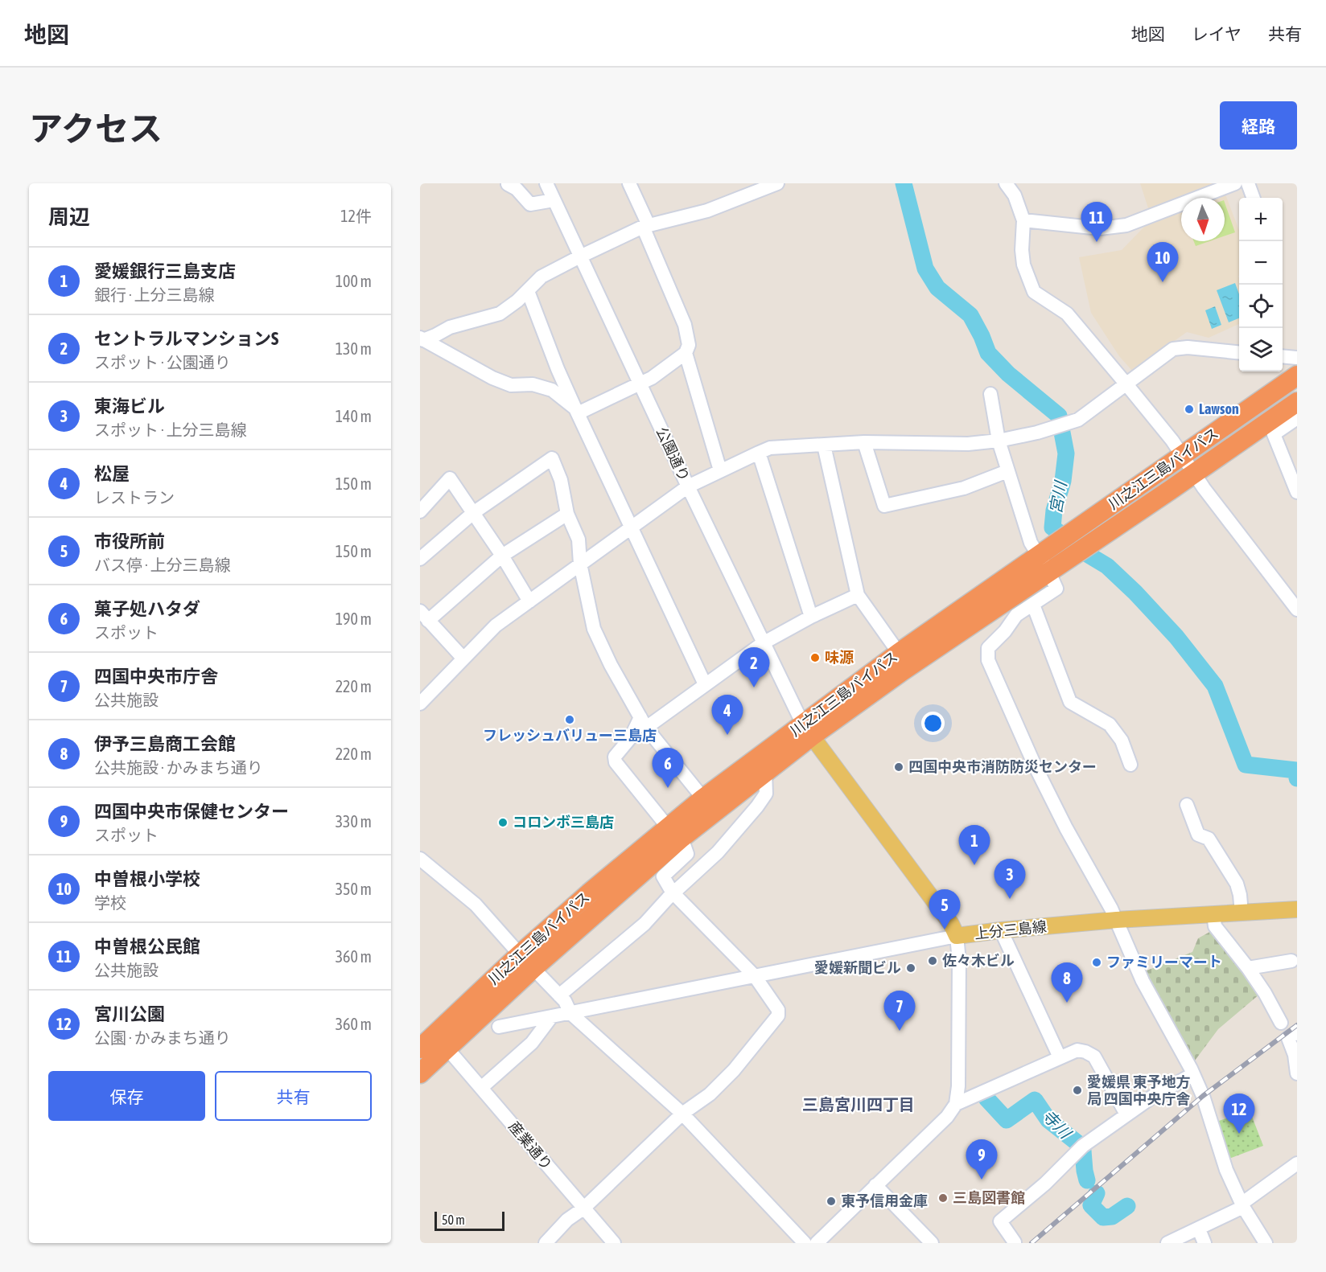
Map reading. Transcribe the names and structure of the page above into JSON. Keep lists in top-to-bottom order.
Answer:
{
  "streets": {
    "highway": ["川之江三島バイパス"],
    "main road": ["上分三島線"],
    "street": ["公園通り", "産業通り"]
  },
  "crossings": [
    ["公園通り", "川之江三島バイパス"],
    ["公園通り", "上分三島線"],
    ["川之江三島バイパス", "上分三島線"],
    ["川之江三島バイパス", "産業通り"]
  ],
  "districts": ["三島宮川四丁目"],
  "water": ["宮川", "寺川"],
  "places": [
    "Lawson",
    "味源",
    "フレッシュバリュー三島店",
    "四国中央市消防防災センター",
    "コロンボ三島店",
    "佐々木ビル",
    "ファミリーマート",
    "愛媛新聞ビル",
    "愛媛県 東予地方 局 四国中央庁舎",
    "三島図書館",
    "東予信用金庫"
  ],
  "scale_bar": "50 m",
  "north": "bottom",
  "page": {
    "header": "地図",
    "nav": ["地図", "レイヤ", "共有"],
    "title": "アクセス",
    "buttons": [
      "経路",
      ["保存", "共有"]
    ],
    "heading": ["周辺", "12件"],
    "map_buttons": ["+", "−"],
    "pins": [
      "11",
      "10",
      "2",
      "4",
      "6",
      "1",
      "3",
      "5",
      "8",
      "7",
      "12",
      "9"
    ],
    "list": [
      {
        "mark": "1",
        "name": "愛媛銀行三島支店",
        "note": "銀行 · 上分三島線",
        "value": "100 m"
      },
      {
        "mark": "2",
        "name": "セントラルマンションS",
        "note": "スポット · 公園通り",
        "value": "130 m"
      },
      {
        "mark": "3",
        "name": "東海ビル",
        "note": "スポット · 上分三島線",
        "value": "140 m"
      },
      {
        "mark": "4",
        "name": "松屋",
        "note": "レストラン",
        "value": "150 m"
      },
      {
        "mark": "5",
        "name": "市役所前",
        "note": "バス停 · 上分三島線",
        "value": "150 m"
      },
      {
        "mark": "6",
        "name": "菓子処ハタダ",
        "note": "スポット",
        "value": "190 m"
      },
      {
        "mark": "7",
        "name": "四国中央市庁舎",
        "note": "公共施設",
        "value": "220 m"
      },
      {
        "mark": "8",
        "name": "伊予三島商工会館",
        "note": "公共施設 · かみまち通り",
        "value": "220 m"
      },
      {
        "mark": "9",
        "name": "四国中央市保健センター",
        "note": "スポット",
        "value": "330 m"
      },
      {
        "mark": "10",
        "name": "中曽根小学校",
        "note": "学校",
        "value": "350 m"
      },
      {
        "mark": "11",
        "name": "中曽根公民館",
        "note": "公共施設",
        "value": "360 m"
      },
      {
        "mark": "12",
        "name": "宮川公園",
        "note": "公園 · かみまち通り",
        "value": "360 m"
      }
    ],
    "scale": "50 m"
  }
}
